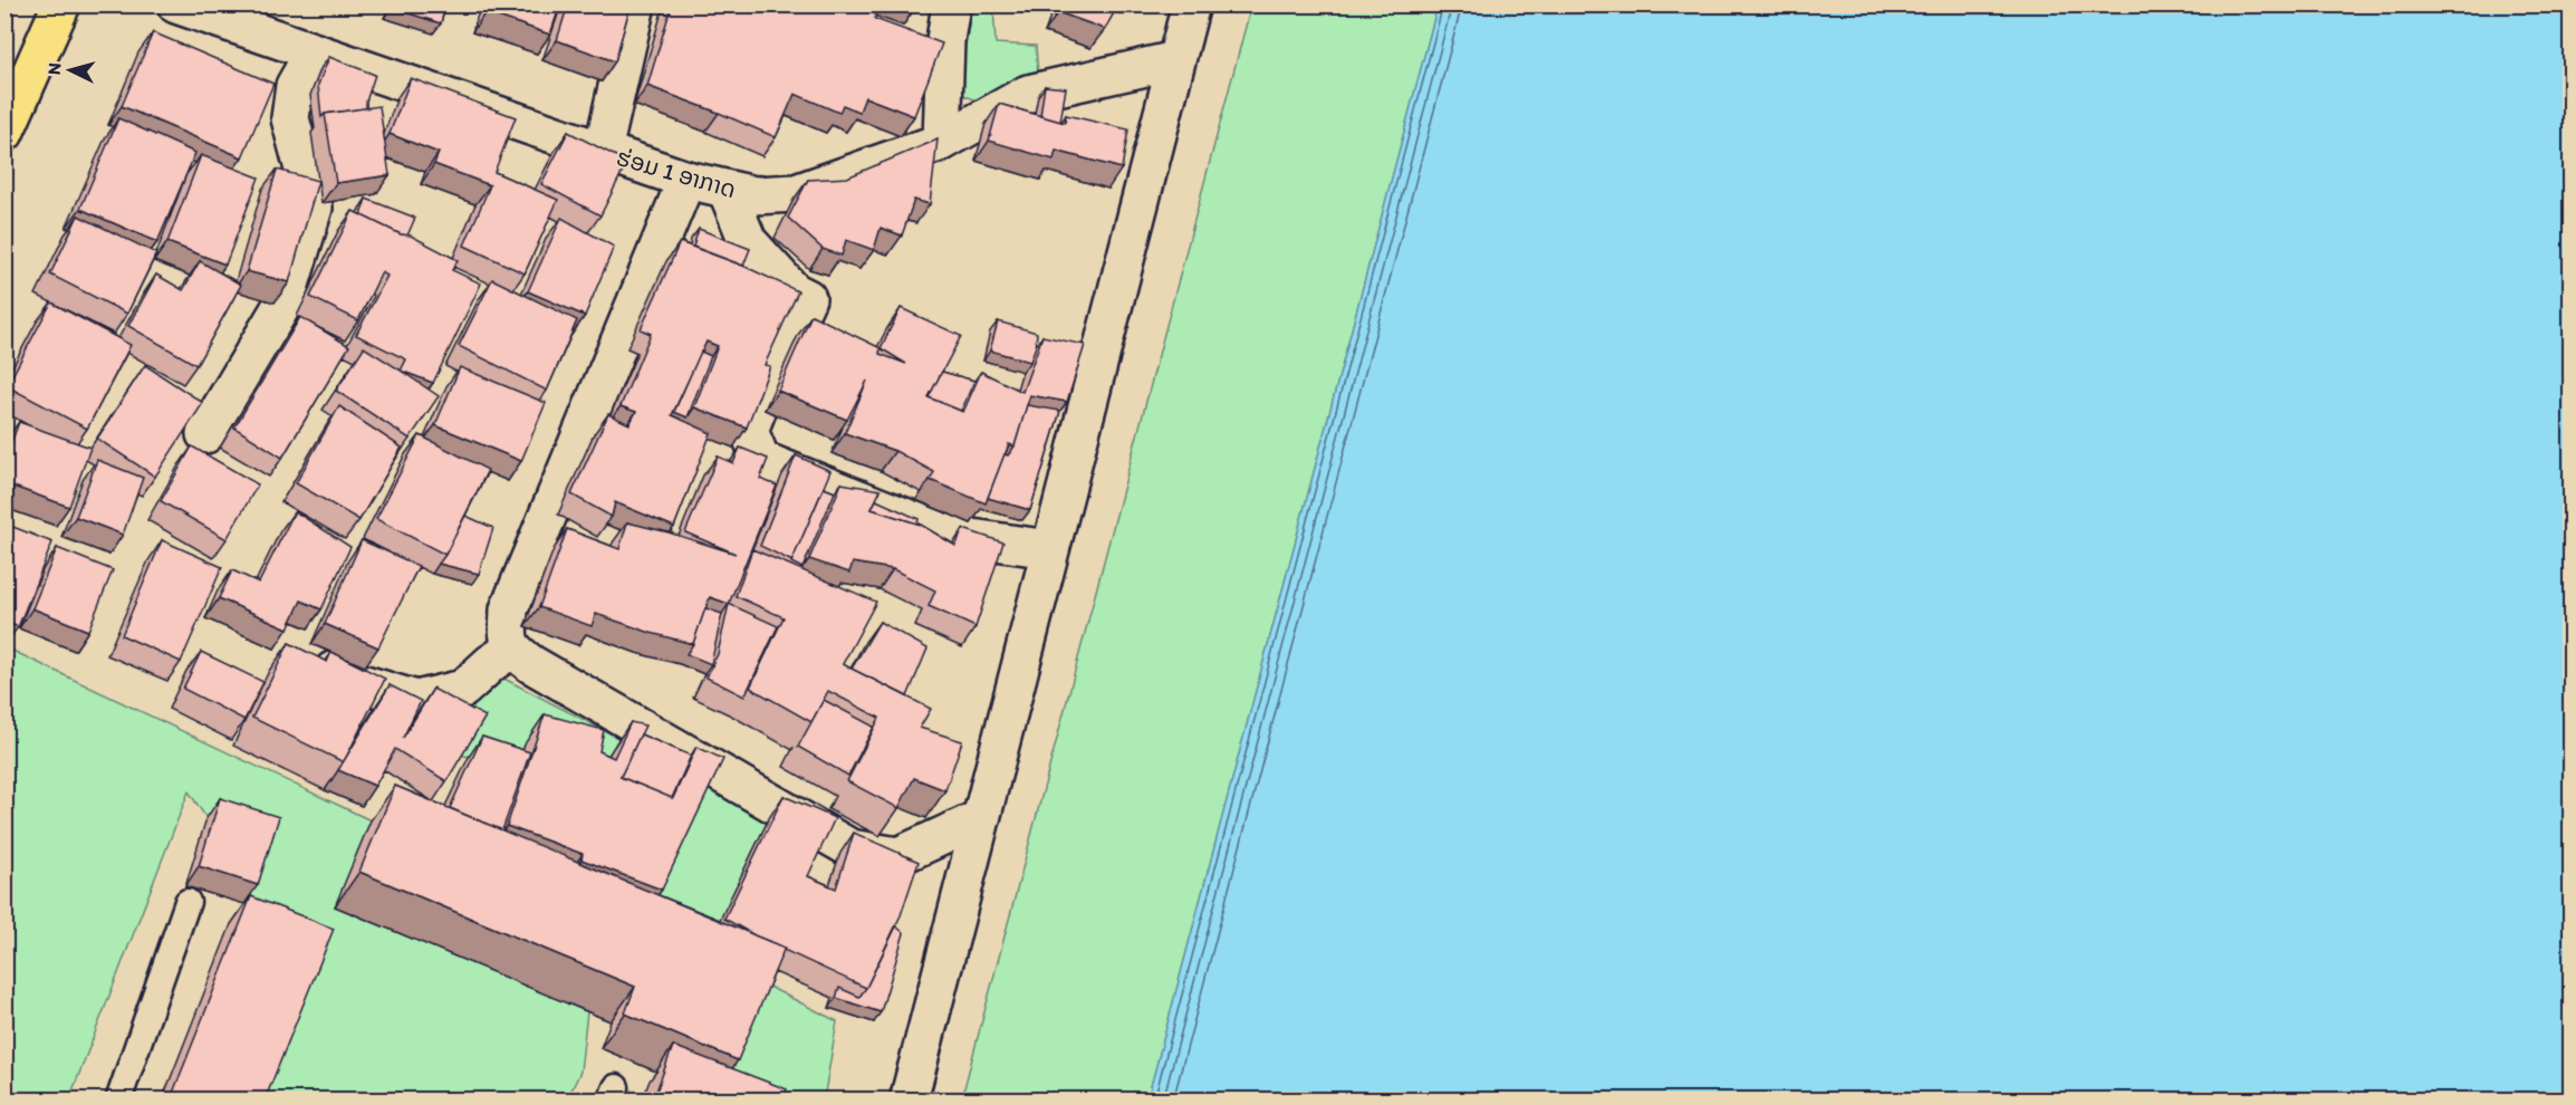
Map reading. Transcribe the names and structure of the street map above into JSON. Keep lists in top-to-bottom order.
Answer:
{
  "streets": {
    "street": ["ຮ່ອມ 1 ອາກາດ"]
  },
  "north": "left"
}
